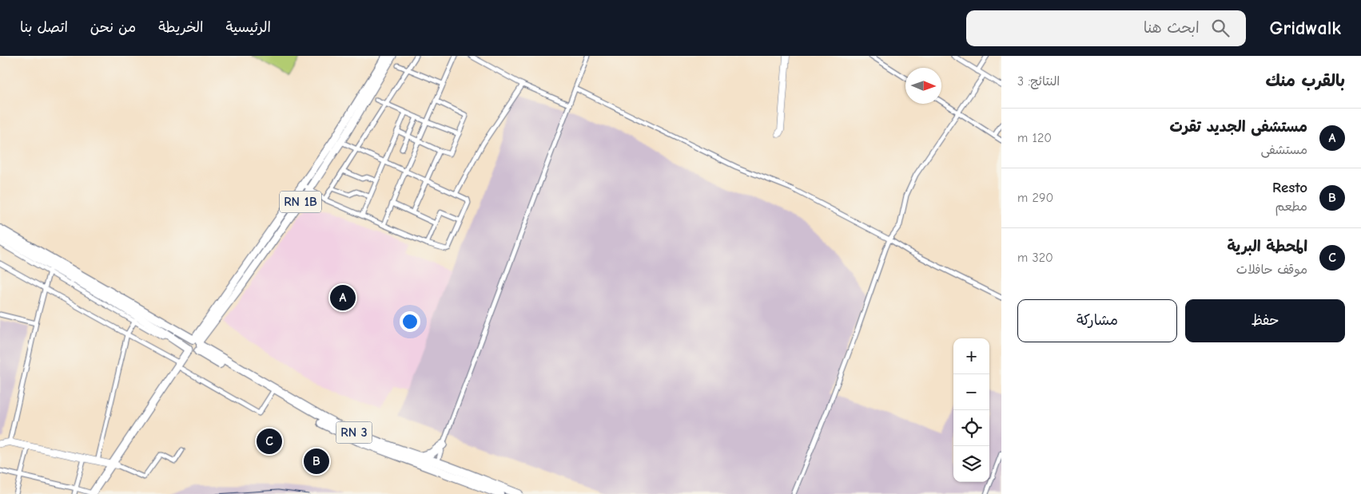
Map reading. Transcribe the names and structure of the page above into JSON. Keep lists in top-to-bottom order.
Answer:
{
  "streets": {
    "highway": ["RN 3"],
    "main road": ["RN 1B"]
  },
  "crossings": [
    ["RN 1B", "RN 3"]
  ],
  "north": "right",
  "page": {
    "header": "Gridwalk",
    "search": "ابحث هنا",
    "nav": [
      "الرئيسية",
      "الخريطة",
      "من نحن",
      "اتصل بنا"
    ],
    "heading": ["بالقرب منك", "النتائج: 3"],
    "list": [
      {
        "mark": "A",
        "name": "مستشفى الجديد تقرت",
        "note": "مستشفى",
        "value": "120 m"
      },
      {
        "mark": "B",
        "name": "Resto",
        "note": "مطعم",
        "value": "290 m"
      },
      {
        "mark": "C",
        "name": "المحطة البرية",
        "note": "موقف حافلات",
        "value": "320 m"
      }
    ],
    "pins": ["A", "C", "B"],
    "buttons": ["حفظ", "مشاركة"],
    "map_buttons": ["+", "−"]
  }
}
